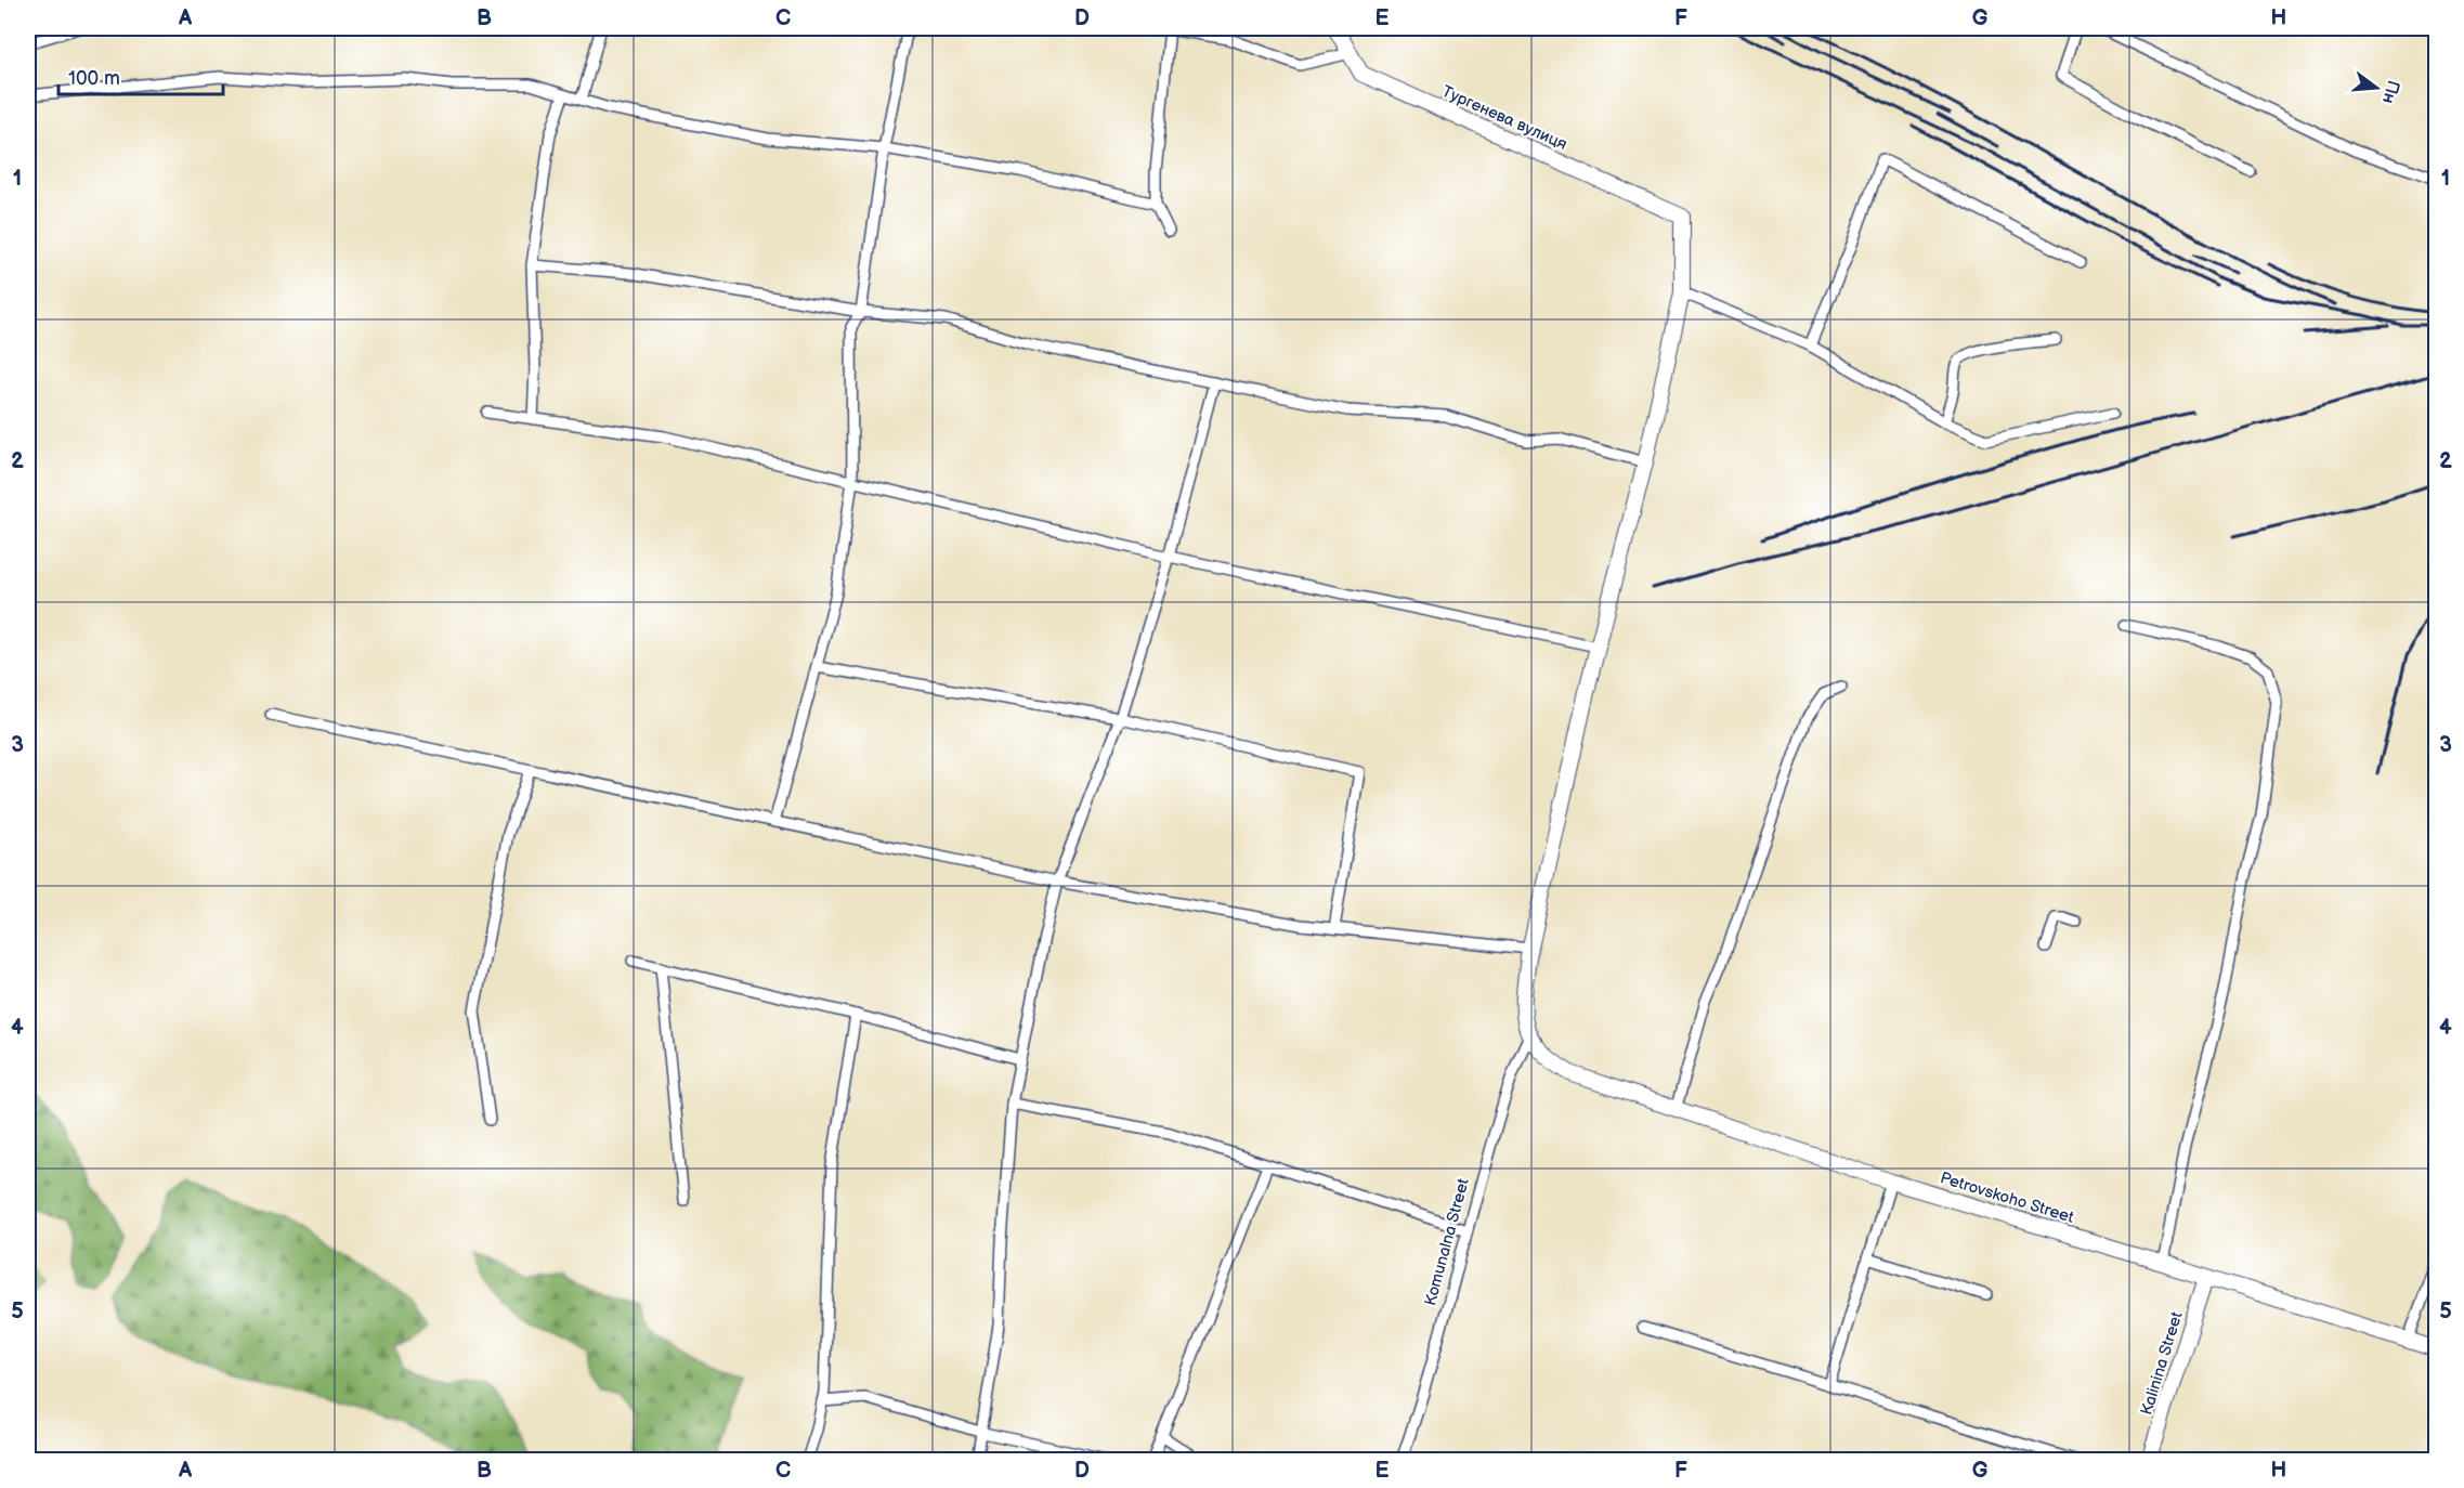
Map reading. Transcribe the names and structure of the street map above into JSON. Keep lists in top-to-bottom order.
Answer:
{
  "streets": {
    "street": [
      "Тургенева вулиця",
      "Petrovskoho Street",
      "Komunalna Street",
      "Kalinina Street"
    ]
  },
  "crossings": [
    ["Petrovskoho Street", "Komunalna Street"],
    ["Petrovskoho Street", "Kalinina Street"]
  ],
  "scale_bar": "100 m",
  "north": "right",
  "grid": {
    "columns": [
      "A",
      "B",
      "C",
      "D",
      "E",
      "F",
      "G",
      "H"
    ],
    "rows": [
      "1",
      "2",
      "3",
      "4",
      "5"
    ]
  }
}
